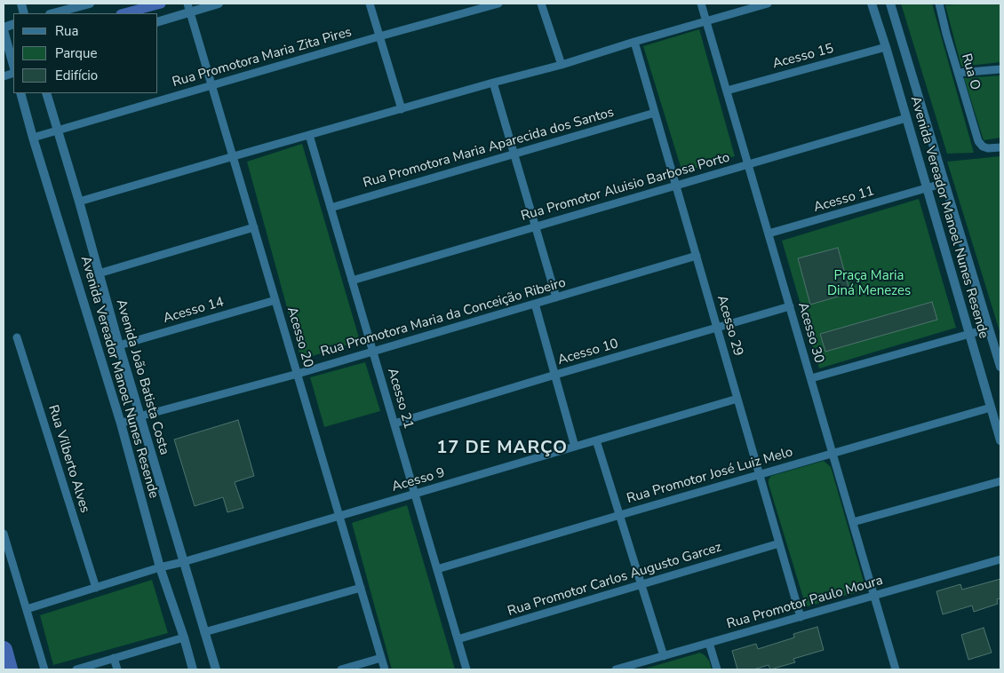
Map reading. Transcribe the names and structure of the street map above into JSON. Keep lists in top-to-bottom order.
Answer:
{
  "streets": {
    "street": [
      "Acesso 15",
      "Rua Promotora Maria Zita Pires",
      "Rua O",
      "Rua Promotora Maria Aparecida dos Santos",
      "Rua Promotor Aluisio Barbosa Porto",
      "Acesso 11",
      "Avenida Vereador Manoel Nunes Resende",
      "Acesso 14",
      "Rua Promotora Maria da Conceição Ribeiro",
      "Acesso 29",
      "Acesso 30",
      "Acesso 20",
      "Acesso 10",
      "Avenida João Batista Costa",
      "Acesso 21",
      "Rua Vilberto Alves",
      "Rua Promotor José Luiz Melo",
      "Acesso 9",
      "Rua Promotor Carlos Augusto Garcez",
      "Rua Promotor Paulo Moura"
    ]
  },
  "crossings": [
    ["Acesso 15", "Avenida Vereador Manoel Nunes Resende"],
    ["Acesso 15", "Acesso 30"],
    ["Rua Promotora Maria Zita Pires", "Avenida Vereador Manoel Nunes Resende"],
    ["Rua Promotora Maria Zita Pires", "Acesso 20"],
    ["Rua Promotora Maria Zita Pires", "Avenida João Batista Costa"],
    ["Rua Promotora Maria Aparecida dos Santos", "Acesso 29"],
    ["Rua Promotora Maria Aparecida dos Santos", "Acesso 21"],
    ["Rua Promotor Aluisio Barbosa Porto", "Avenida Vereador Manoel Nunes Resende"],
    ["Rua Promotor Aluisio Barbosa Porto", "Acesso 29"],
    ["Rua Promotor Aluisio Barbosa Porto", "Acesso 30"],
    ["Rua Promotor Aluisio Barbosa Porto", "Acesso 21"],
    ["Acesso 11", "Avenida Vereador Manoel Nunes Resende"],
    ["Acesso 11", "Acesso 30"],
    ["Avenida Vereador Manoel Nunes Resende", "Rua Promotora Maria da Conceição Ribeiro"],
    ["Avenida Vereador Manoel Nunes Resende", "Rua Promotor José Luiz Melo"],
    ["Avenida Vereador Manoel Nunes Resende", "Acesso 9"],
    ["Acesso 14", "Acesso 20"],
    ["Acesso 14", "Avenida João Batista Costa"],
    ["Rua Promotora Maria da Conceição Ribeiro", "Acesso 29"],
    ["Rua Promotora Maria da Conceição Ribeiro", "Acesso 20"],
    ["Rua Promotora Maria da Conceição Ribeiro", "Avenida João Batista Costa"],
    ["Rua Promotora Maria da Conceição Ribeiro", "Acesso 21"],
    ["Acesso 29", "Acesso 10"],
    ["Acesso 29", "Rua Promotor José Luiz Melo"],
    ["Acesso 29", "Acesso 9"],
    ["Acesso 29", "Rua Promotor Carlos Augusto Garcez"],
    ["Acesso 29", "Rua Promotor Paulo Moura"],
    ["Acesso 30", "Acesso 10"],
    ["Acesso 30", "Rua Promotor José Luiz Melo"],
    ["Acesso 30", "Rua Promotor Paulo Moura"],
    ["Acesso 20", "Acesso 9"],
    ["Acesso 10", "Acesso 21"],
    ["Avenida João Batista Costa", "Acesso 9"],
    ["Acesso 21", "Rua Promotor José Luiz Melo"],
    ["Acesso 21", "Acesso 9"],
    ["Acesso 21", "Rua Promotor Carlos Augusto Garcez"],
    ["Rua Vilberto Alves", "Acesso 9"]
  ],
  "districts": ["17 DE MARÇO"],
  "parks": ["Praça Maria Diná Menezes"],
  "legend": ["Rua", "Parque", "Edifício"]
}
